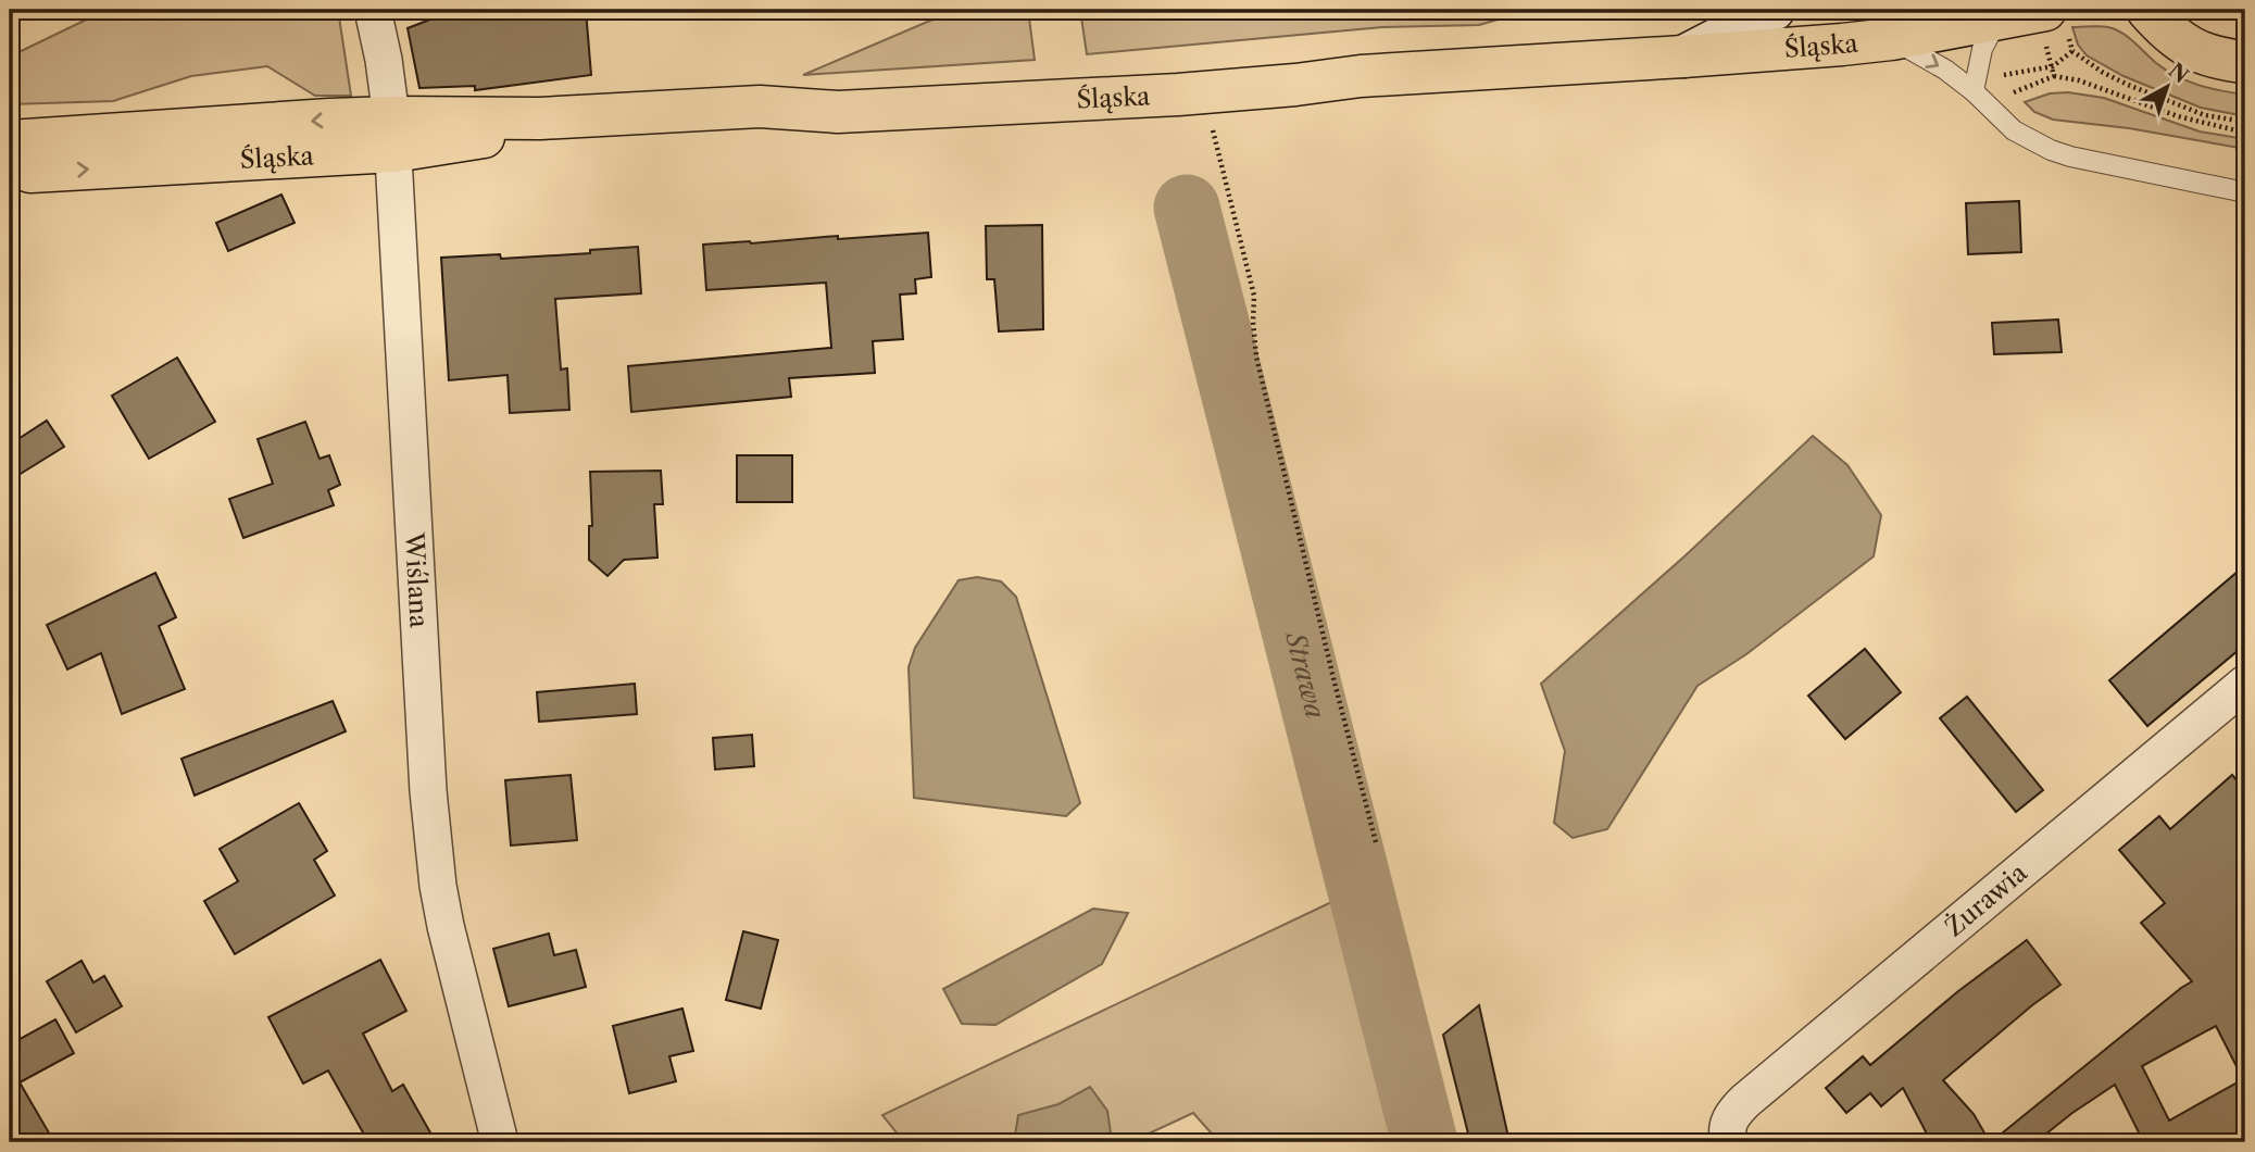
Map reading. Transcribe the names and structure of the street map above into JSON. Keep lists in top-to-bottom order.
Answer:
{
  "streets": {
    "main road": ["Śląska"],
    "street": ["Wiślana", "Żurawia"]
  },
  "crossings": [
    ["Śląska", "Wiślana"]
  ],
  "water": ["Strawa"],
  "north": "top right"
}
